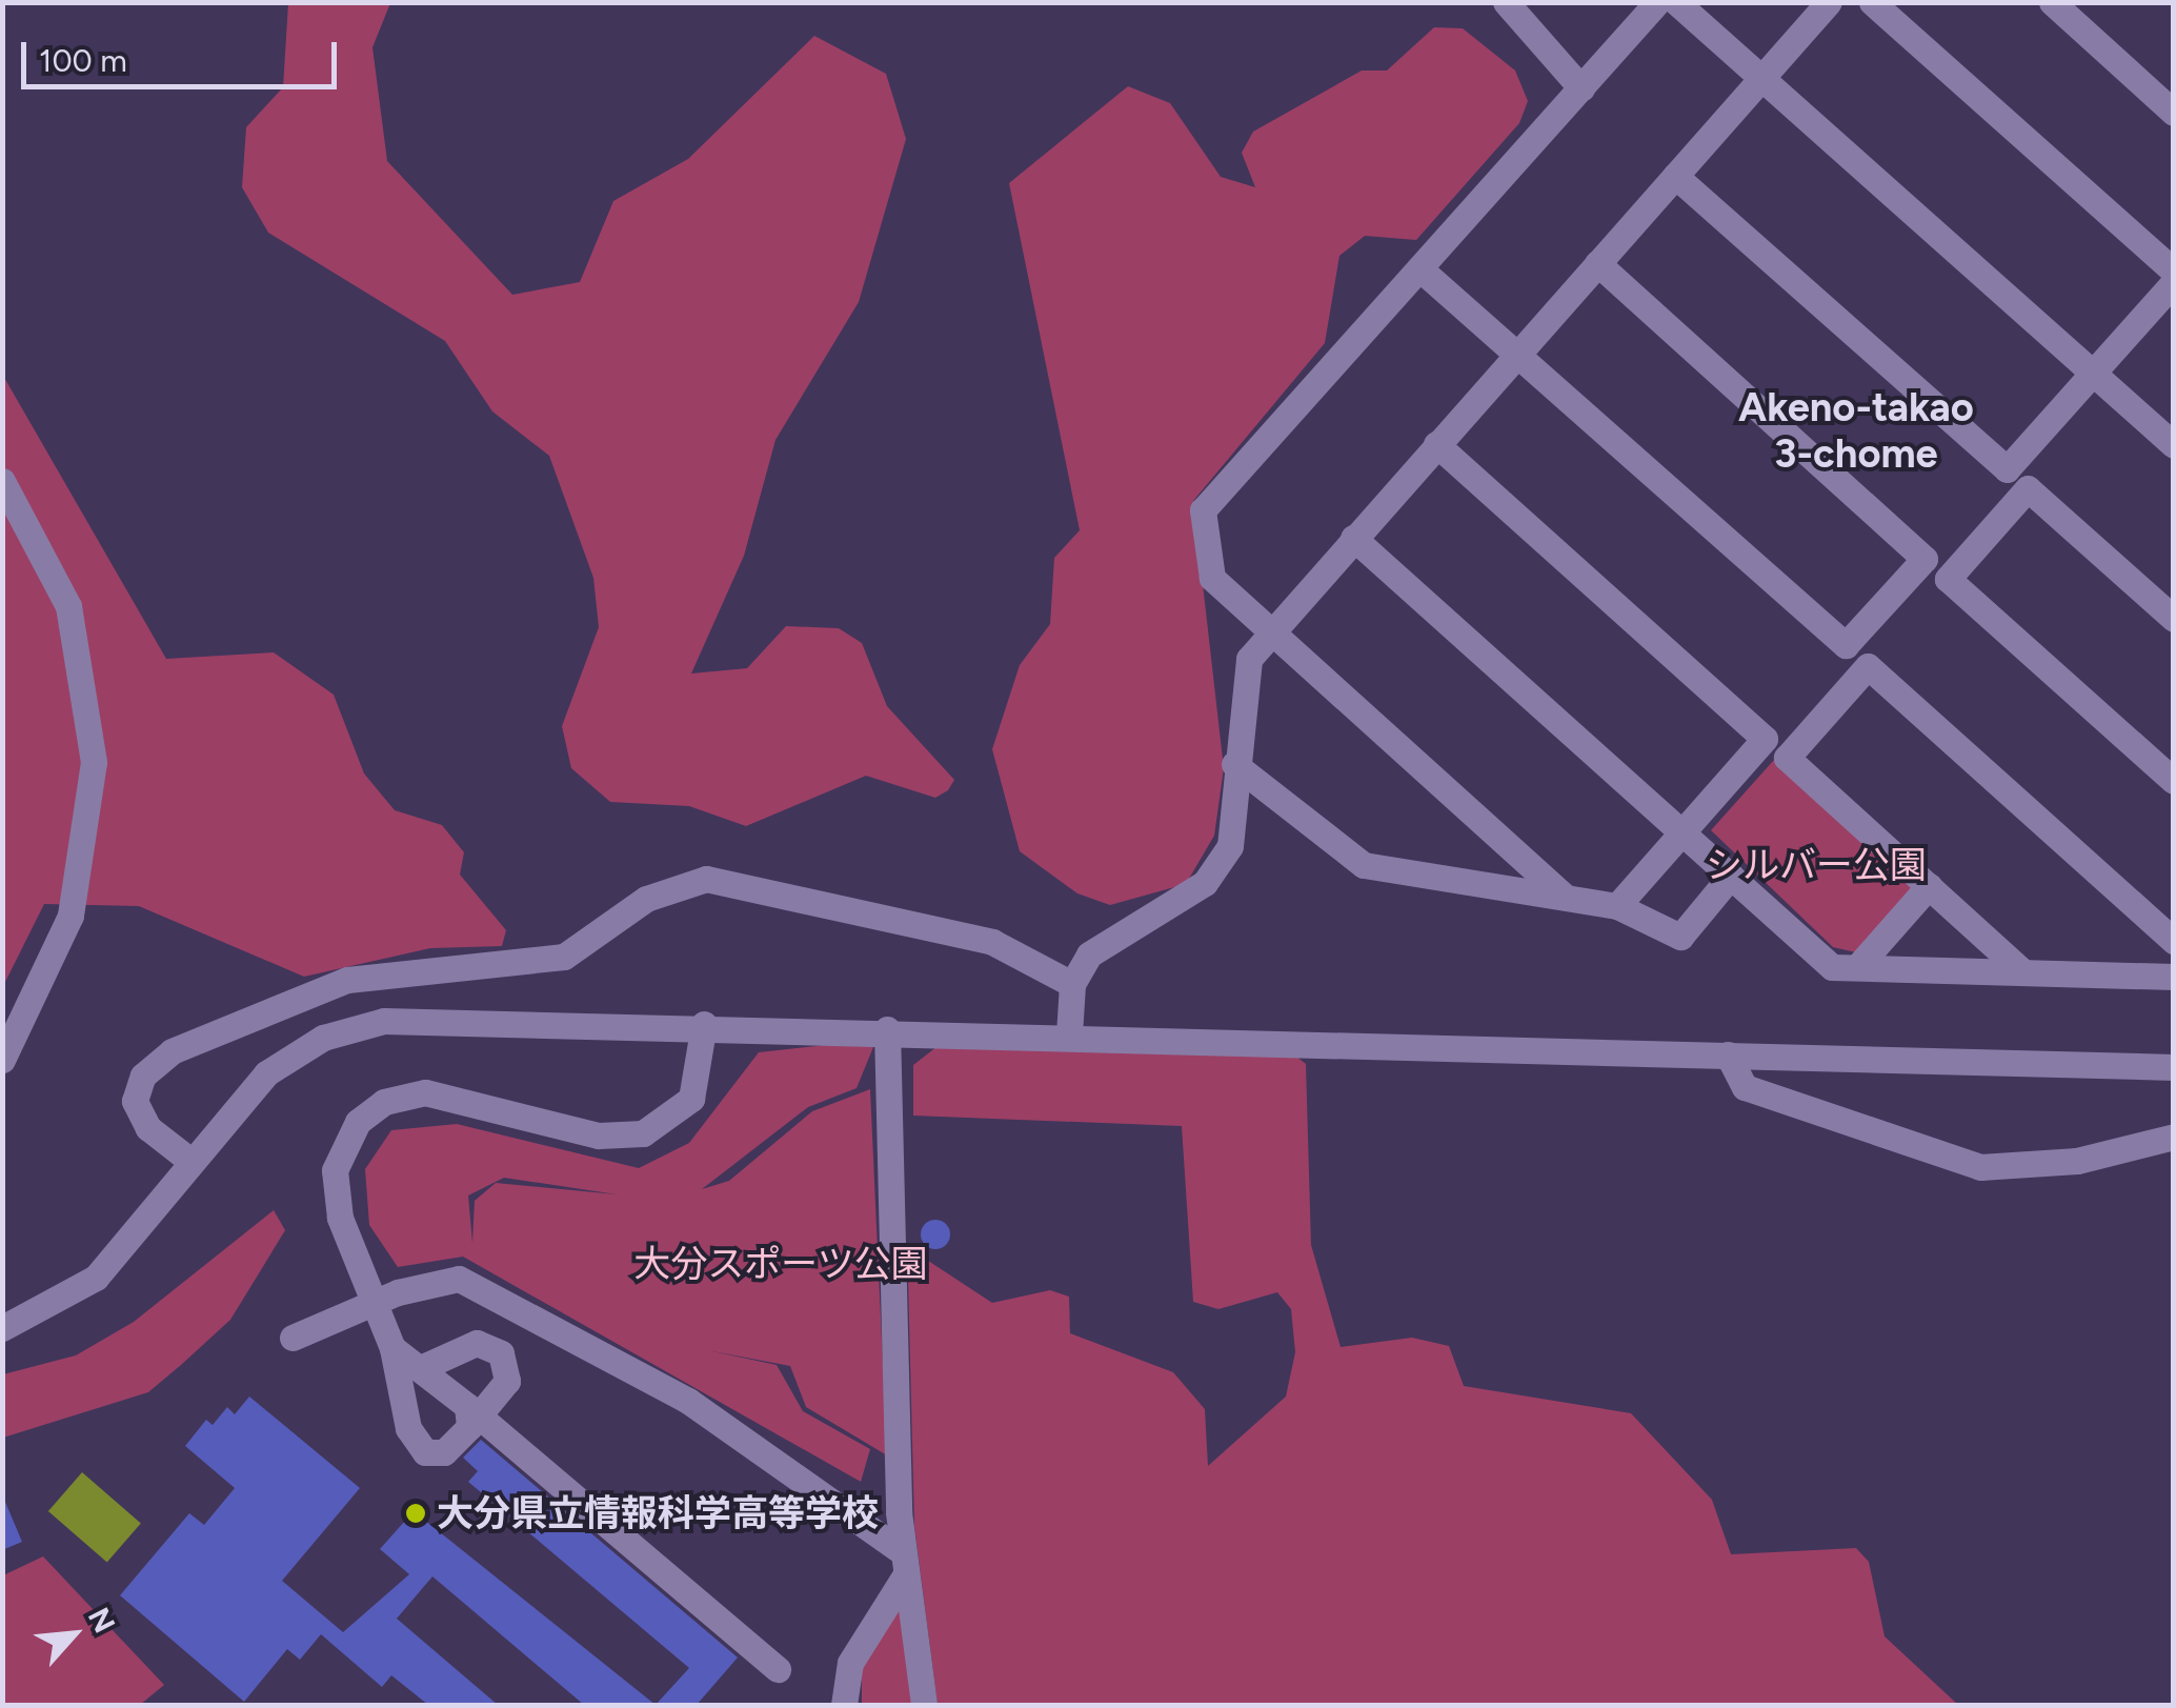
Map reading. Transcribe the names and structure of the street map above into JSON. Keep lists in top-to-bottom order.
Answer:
{
  "districts": ["Akeno-takao 3-chome"],
  "parks": ["シルバー公園", "大分スポーツ公園"],
  "places": ["大分県立情報科学高等学校"],
  "scale_bar": "100 m",
  "north": "top right"
}
